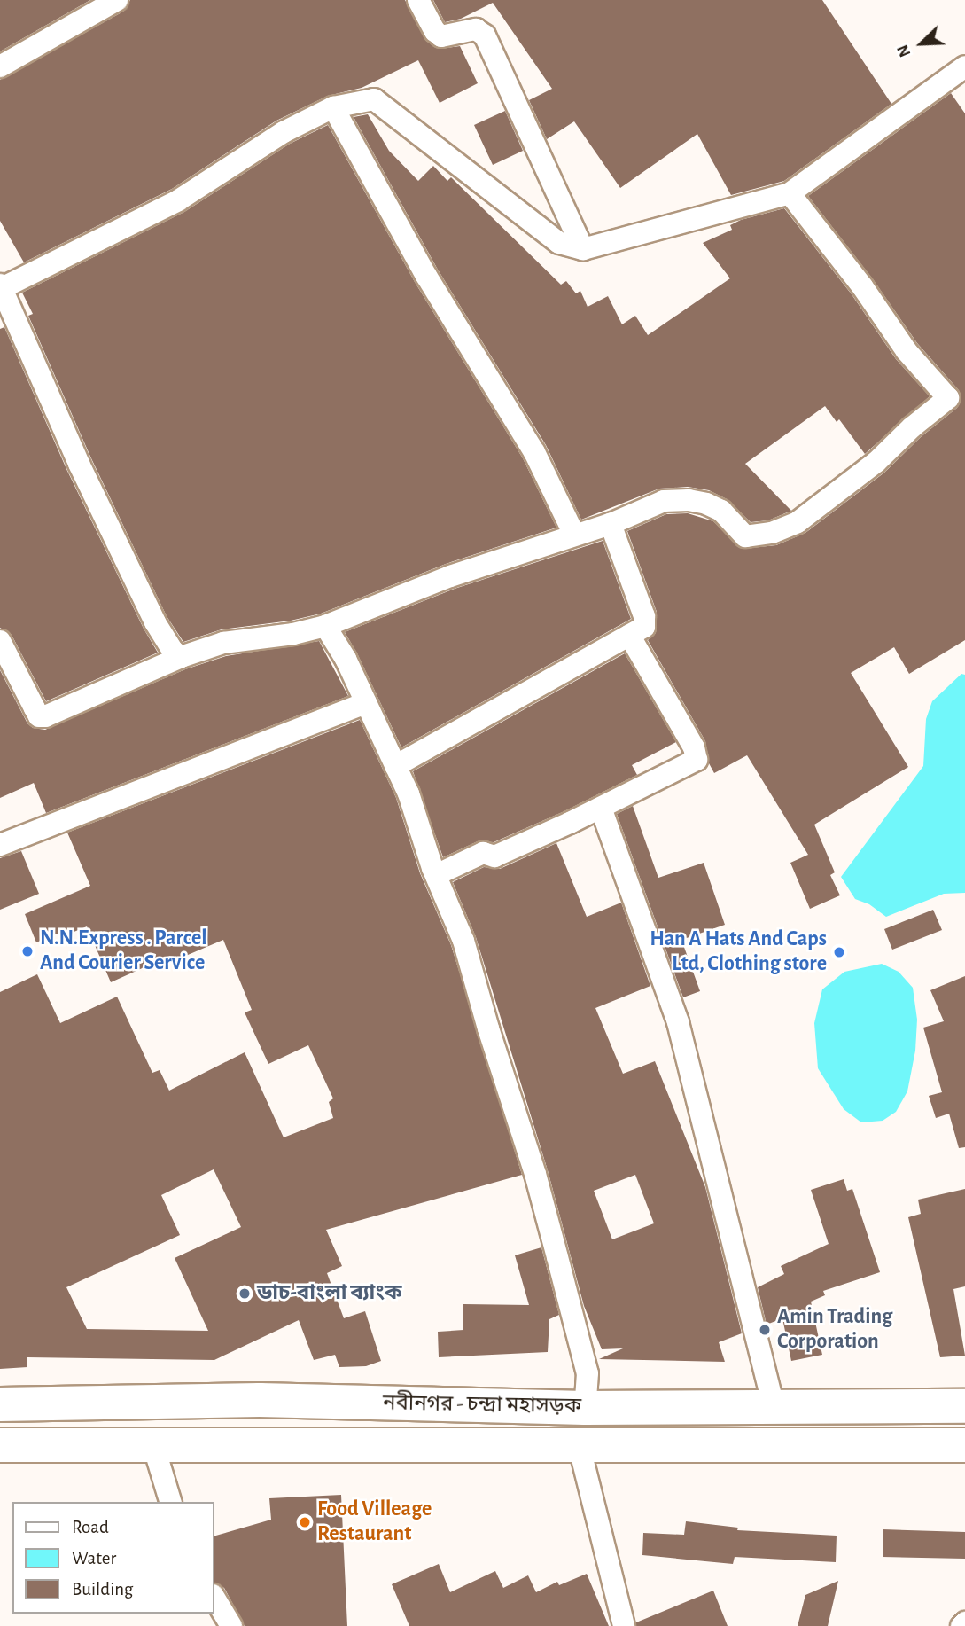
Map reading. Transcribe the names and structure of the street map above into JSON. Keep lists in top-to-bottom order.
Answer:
{
  "streets": {
    "highway": ["নবীনগর - চন্দ্রা মহাসড়ক"]
  },
  "places": [
    "N.N.Express . Parcel And Courier Service",
    "Han A Hats And Caps Ltd, Clothing store",
    "ডাচ-বাংলা ব্যাংক",
    "Amin Trading Corporation",
    "Food Villeage Restaurant"
  ],
  "legend": ["Road", "Water", "Building"],
  "north": "bottom left"
}
